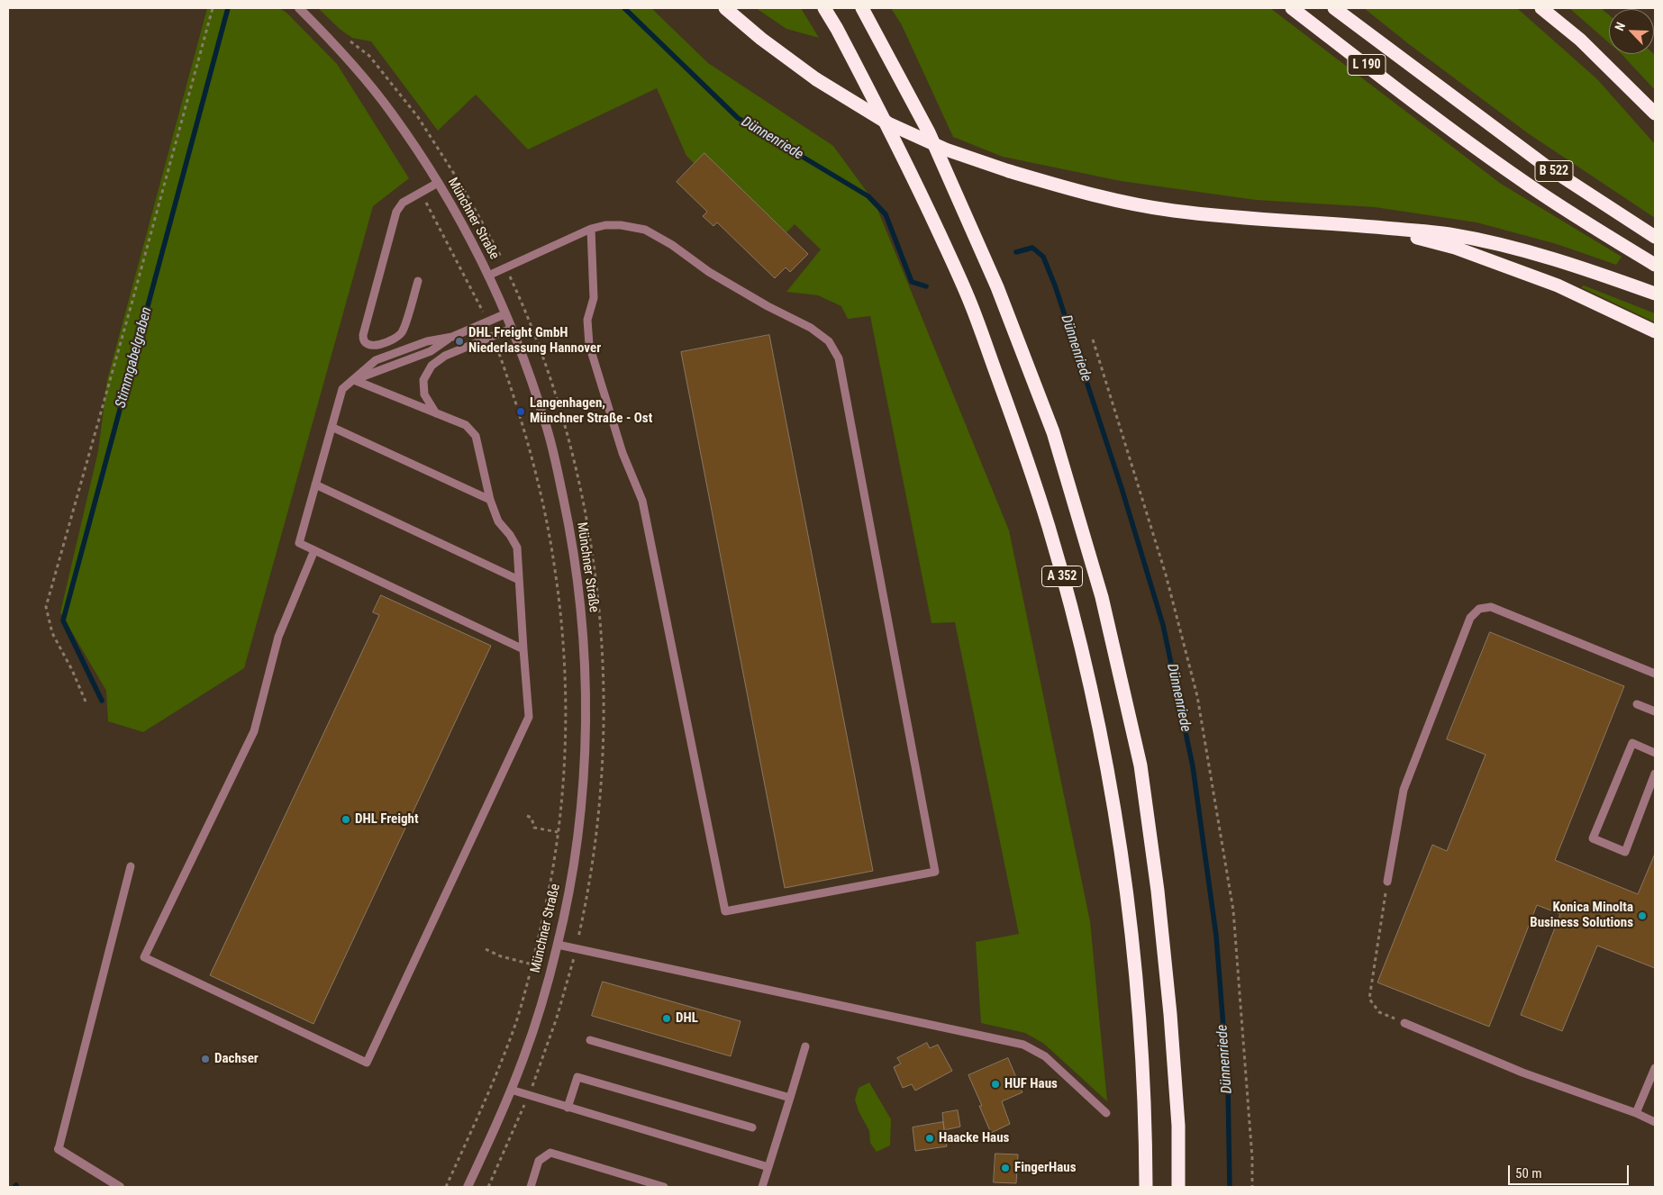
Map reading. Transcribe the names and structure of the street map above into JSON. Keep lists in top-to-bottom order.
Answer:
{
  "streets": {
    "highway": ["L 190", "B 522", "A 352"],
    "street": ["Münchner Straße"]
  },
  "crossings": [
    ["L 190", "B 522"]
  ],
  "water": ["Dünnenriede", "Stimmgabelgraben"],
  "places": [
    "DHL Freight GmbH Niederlassung Hannover",
    "Langenhagen, Münchner Straße - Ost",
    "DHL Freight",
    "Konica Minolta Business Solutions",
    "DHL",
    "Dachser",
    "HUF Haus",
    "Haacke Haus",
    "FingerHaus"
  ],
  "scale_bar": "50 m",
  "north": "top left"
}
